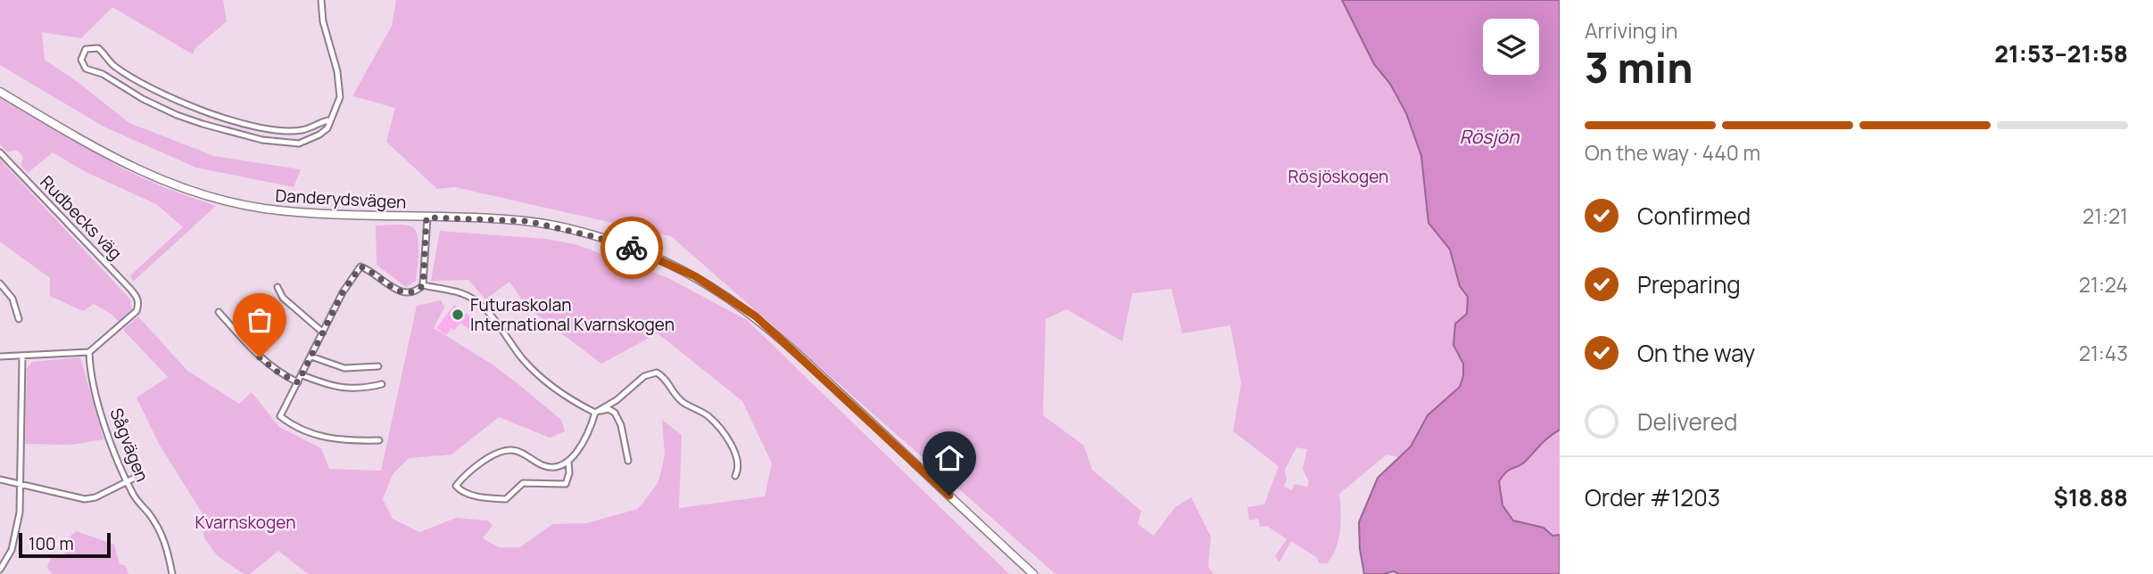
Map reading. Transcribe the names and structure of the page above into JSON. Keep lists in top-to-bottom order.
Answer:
{
  "streets": {
    "main road": ["Danderydsvägen"],
    "street": ["Rudbecks väg", "Sågvägen"]
  },
  "crossings": [
    ["Rudbecks väg", "Sågvägen"]
  ],
  "water": ["Rösjön"],
  "parks": ["Rösjöskogen", "Kvarnskogen"],
  "places": ["Futuraskolan International Kvarnskogen"],
  "scale_bar": "100 m",
  "page": {
    "heading": ["3 min", "Arriving in", "21:53–21:58"],
    "panel": ["Order #1203", "$18.88"],
    "bar": "On the way · 440 m",
    "list": [
      ["Confirmed", "21:21"],
      ["Preparing", "21:24"],
      ["On the way", "21:43"],
      "Delivered"
    ],
    "scale": "100 m"
  }
}
